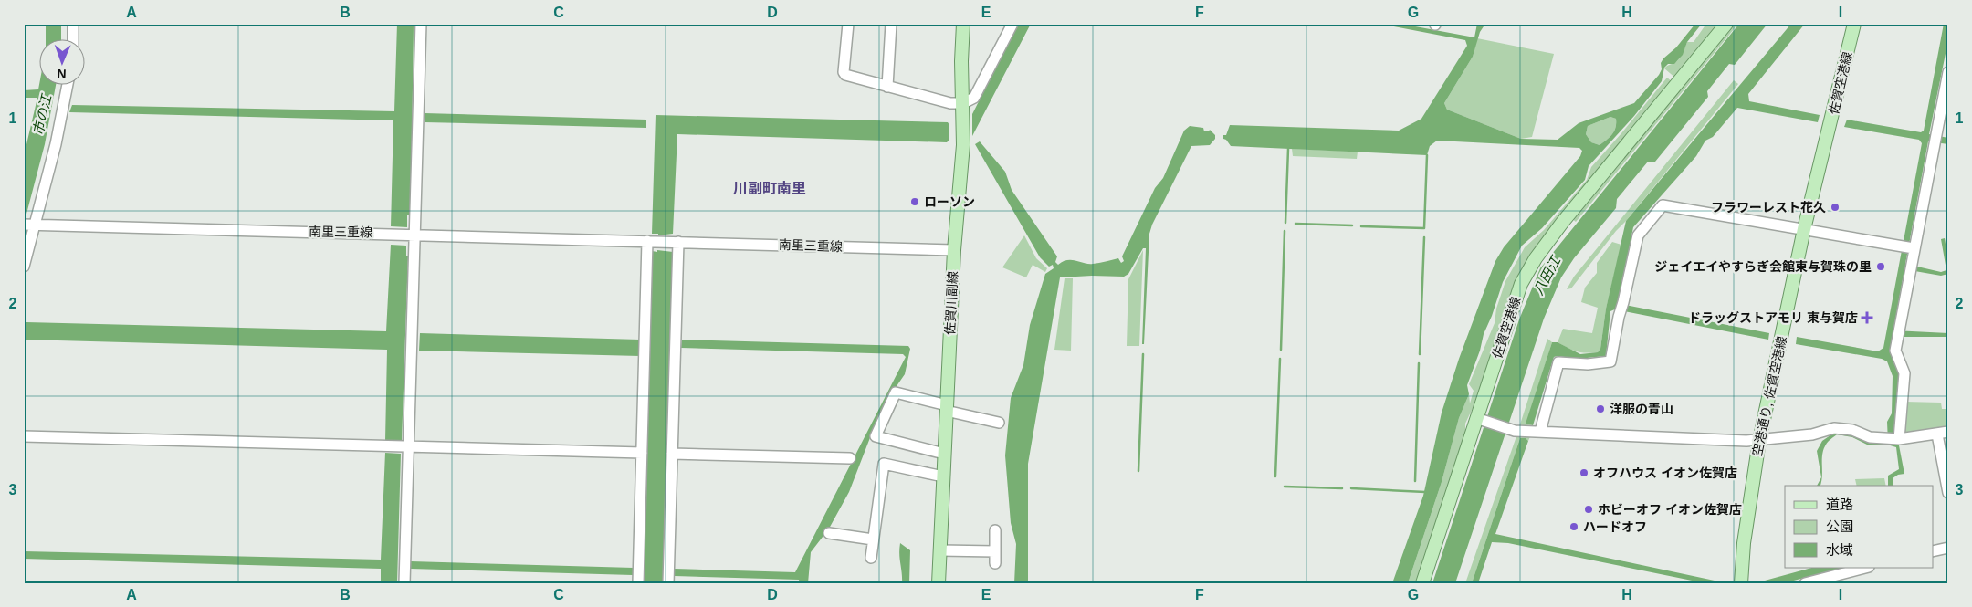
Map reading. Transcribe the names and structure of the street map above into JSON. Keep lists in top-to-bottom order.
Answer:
{
  "streets": {
    "main road": ["佐賀空港線", "佐賀川副線", "空港通り, 佐賀空港線"],
    "street": ["南里三重線"]
  },
  "crossings": [
    ["佐賀空港線", "空港通り, 佐賀空港線"],
    ["南里三重線", "佐賀川副線"]
  ],
  "districts": ["川副町南里"],
  "water": ["市の江", "八田江"],
  "places": {
    "other": [
      "ローソン",
      "フラワーレスト花久",
      "ジェイエイやすらぎ会館東与賀珠の里",
      "洋服の青山",
      "オフハウス イオン佐賀店",
      "ホビーオフ イオン佐賀店",
      "ハードオフ"
    ],
    "health": ["ドラッグストアモリ 東与賀店"]
  },
  "legend": ["道路", "公園", "水域"],
  "north": "bottom",
  "grid": {
    "columns": [
      "A",
      "B",
      "C",
      "D",
      "E",
      "F",
      "G",
      "H",
      "I"
    ],
    "rows": ["1", "2", "3"]
  }
}
